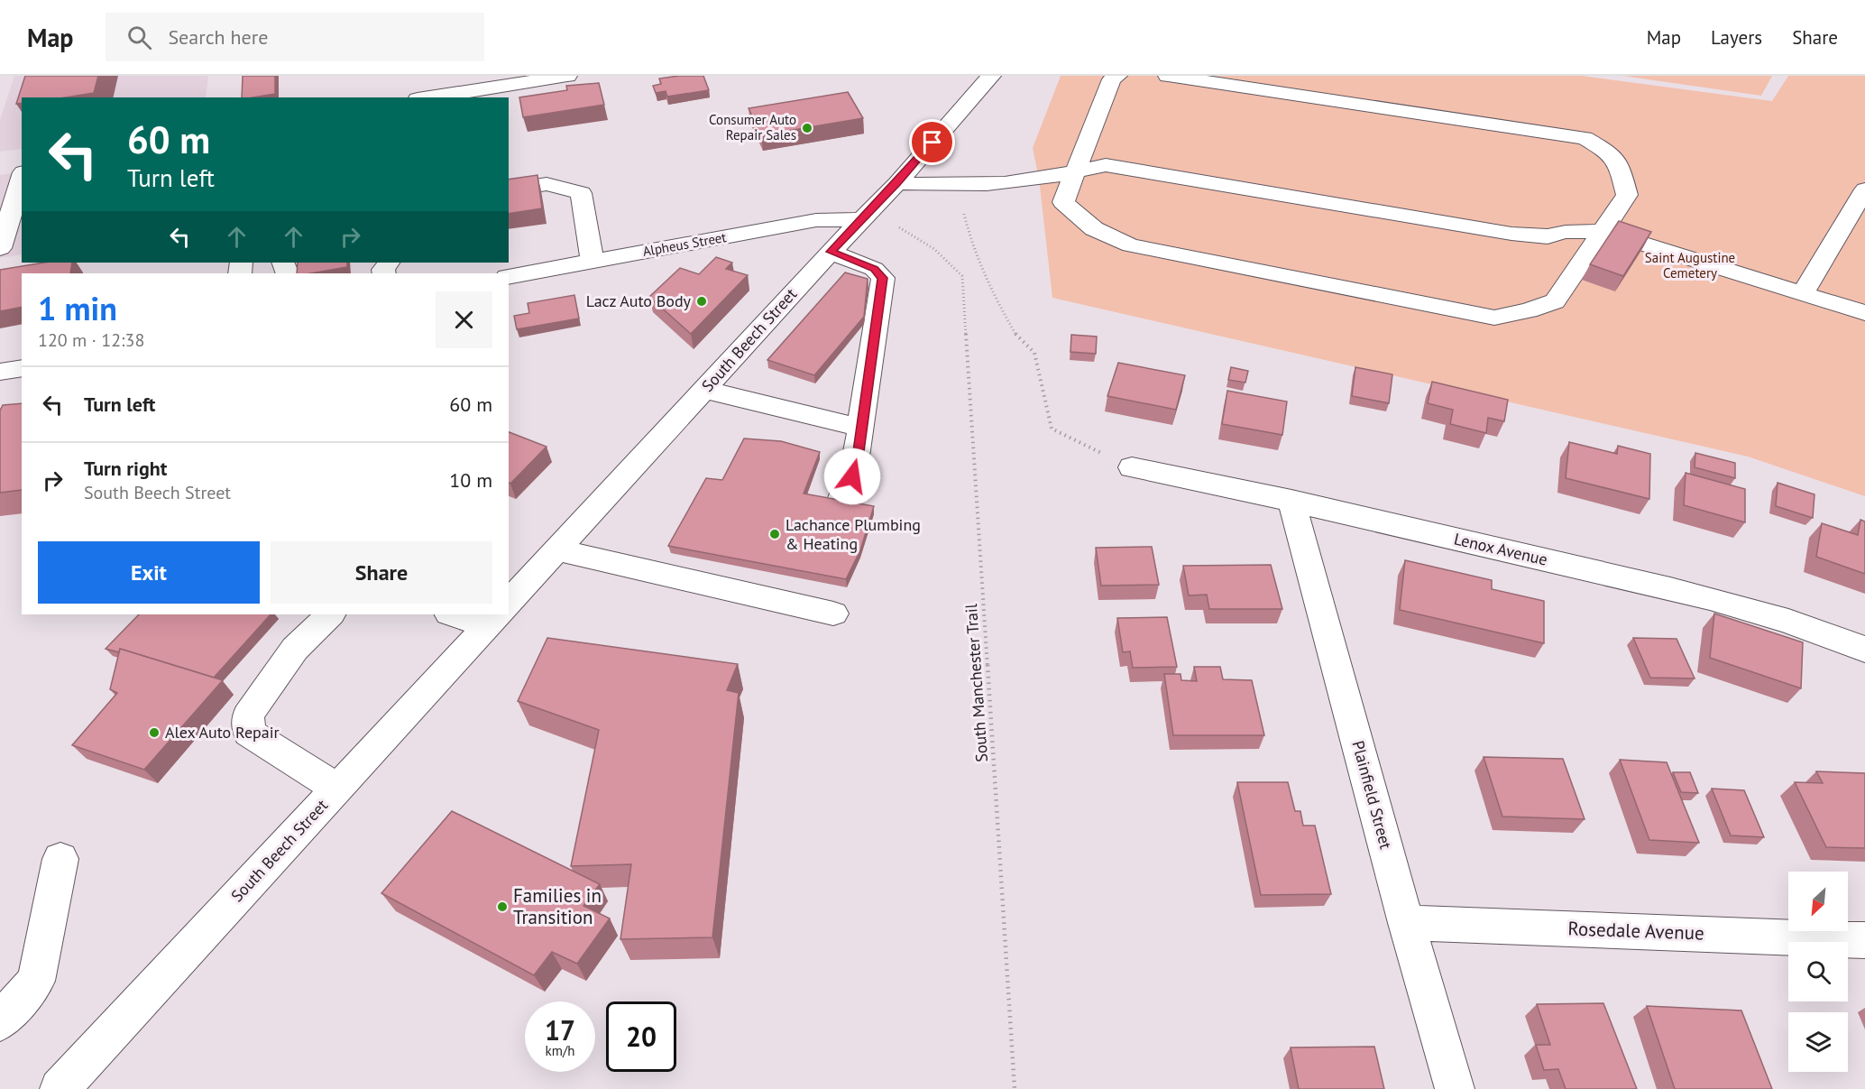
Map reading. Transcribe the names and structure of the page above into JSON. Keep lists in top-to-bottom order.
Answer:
{
  "streets": {
    "street": [
      "Alpheus Street",
      "South Beech Street",
      "Lenox Avenue",
      "Plainfield Street",
      "Rosedale Avenue"
    ],
    "path": ["South Manchester Trail"]
  },
  "crossings": [
    ["Alpheus Street", "South Beech Street"],
    ["Lenox Avenue", "Plainfield Street"],
    ["Plainfield Street", "Rosedale Avenue"]
  ],
  "parks": ["Saint Augustine Cemetery"],
  "places": [
    "Consumer Auto Repair Sales",
    "Lacz Auto Body",
    "Lachance Plumbing & Heating",
    "Alex Auto Repair",
    "Families in Transition"
  ],
  "north": "bottom left",
  "page": {
    "header": "Map",
    "search": "Search here",
    "nav": ["Map", "Layers", "Share"],
    "turn": ["60 m", "Turn left"],
    "heading": ["1 min", "120 m · 12:38"],
    "list": [
      {
        "name": "Turn left",
        "value": "60 m"
      },
      {
        "name": "Turn right",
        "note": "South Beech Street",
        "value": "10 m"
      }
    ],
    "buttons": ["Exit", "Share"],
    "speed": "17 km/h",
    "limit": "20"
  }
}
